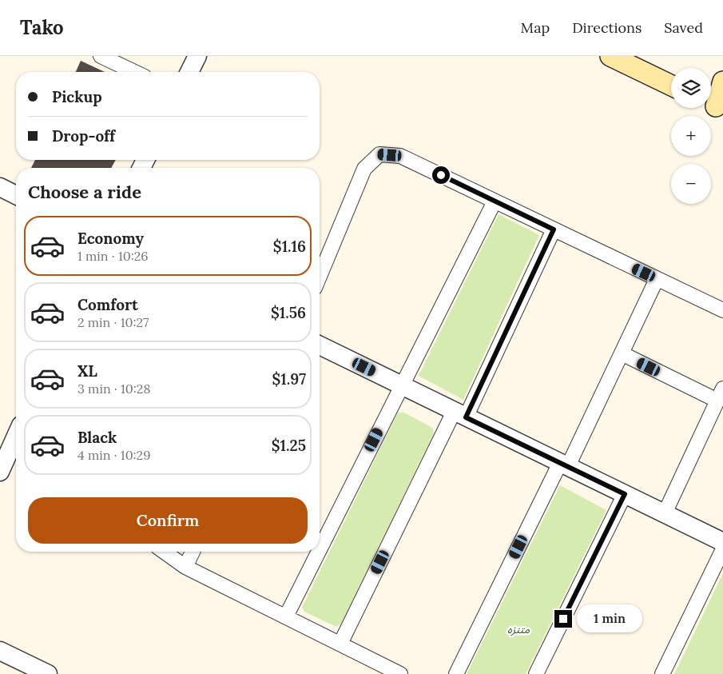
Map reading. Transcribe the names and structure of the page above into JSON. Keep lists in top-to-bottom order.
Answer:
{
  "parks": ["متنزه"],
  "page": {
    "header": "Tako",
    "nav": ["Map", "Directions", "Saved"],
    "map_buttons": ["+", "−"],
    "banner": ["Pickup", "Drop-off"],
    "heading": "Choose a ride",
    "list": [
      {
        "name": "Economy",
        "note": "1 min · 10:26",
        "value": "$1.16"
      },
      {
        "name": "Comfort",
        "note": "2 min · 10:27",
        "value": "$1.56"
      },
      {
        "name": "XL",
        "note": "3 min · 10:28",
        "value": "$1.97"
      },
      {
        "name": "Black",
        "note": "4 min · 10:29",
        "value": "$1.25"
      }
    ],
    "buttons": "Confirm",
    "bubble": "1 min"
  }
}
